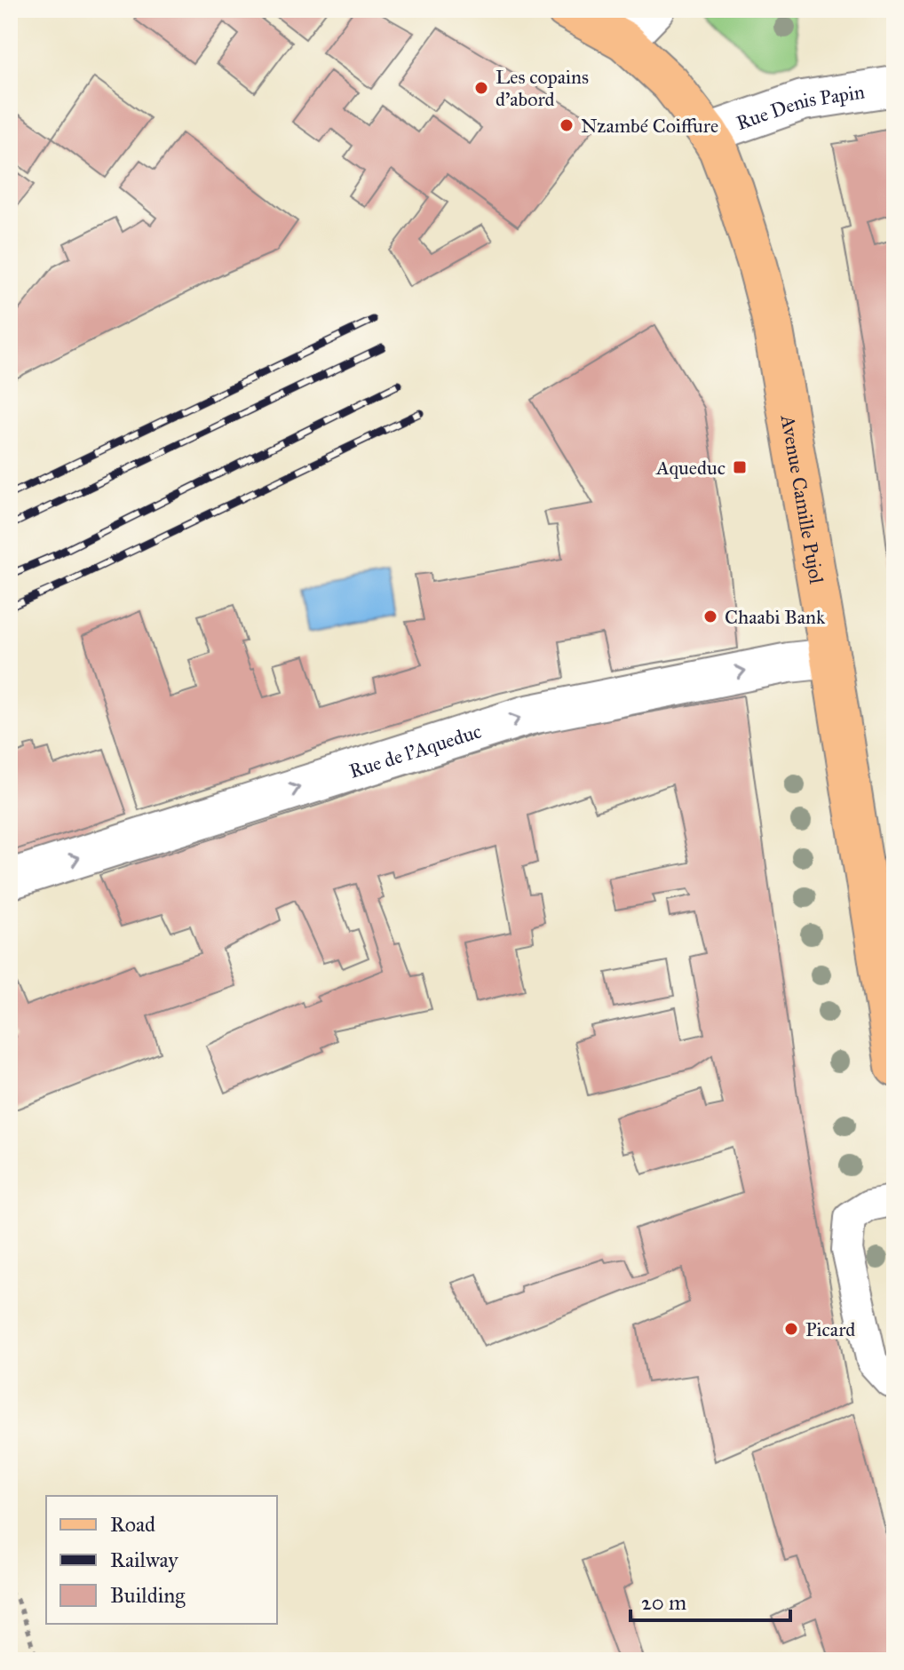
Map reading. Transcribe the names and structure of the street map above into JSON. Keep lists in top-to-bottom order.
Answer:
{
  "streets": {
    "main road": ["Avenue Camille Pujol"],
    "street": ["Rue Denis Papin", "Rue de l'Aqueduc"]
  },
  "crossings": [
    ["Rue Denis Papin", "Avenue Camille Pujol"],
    ["Avenue Camille Pujol", "Rue de l'Aqueduc"]
  ],
  "one_way": ["Rue de l'Aqueduc"],
  "places": {
    "other": [
      "Les copains d'abord",
      "Nzambé Coiffure",
      "Chaabi Bank",
      "Picard"
    ],
    "transit": ["Aqueduc"]
  },
  "legend": ["Road", "Railway", "Building"],
  "scale_bar": "20 m"
}
